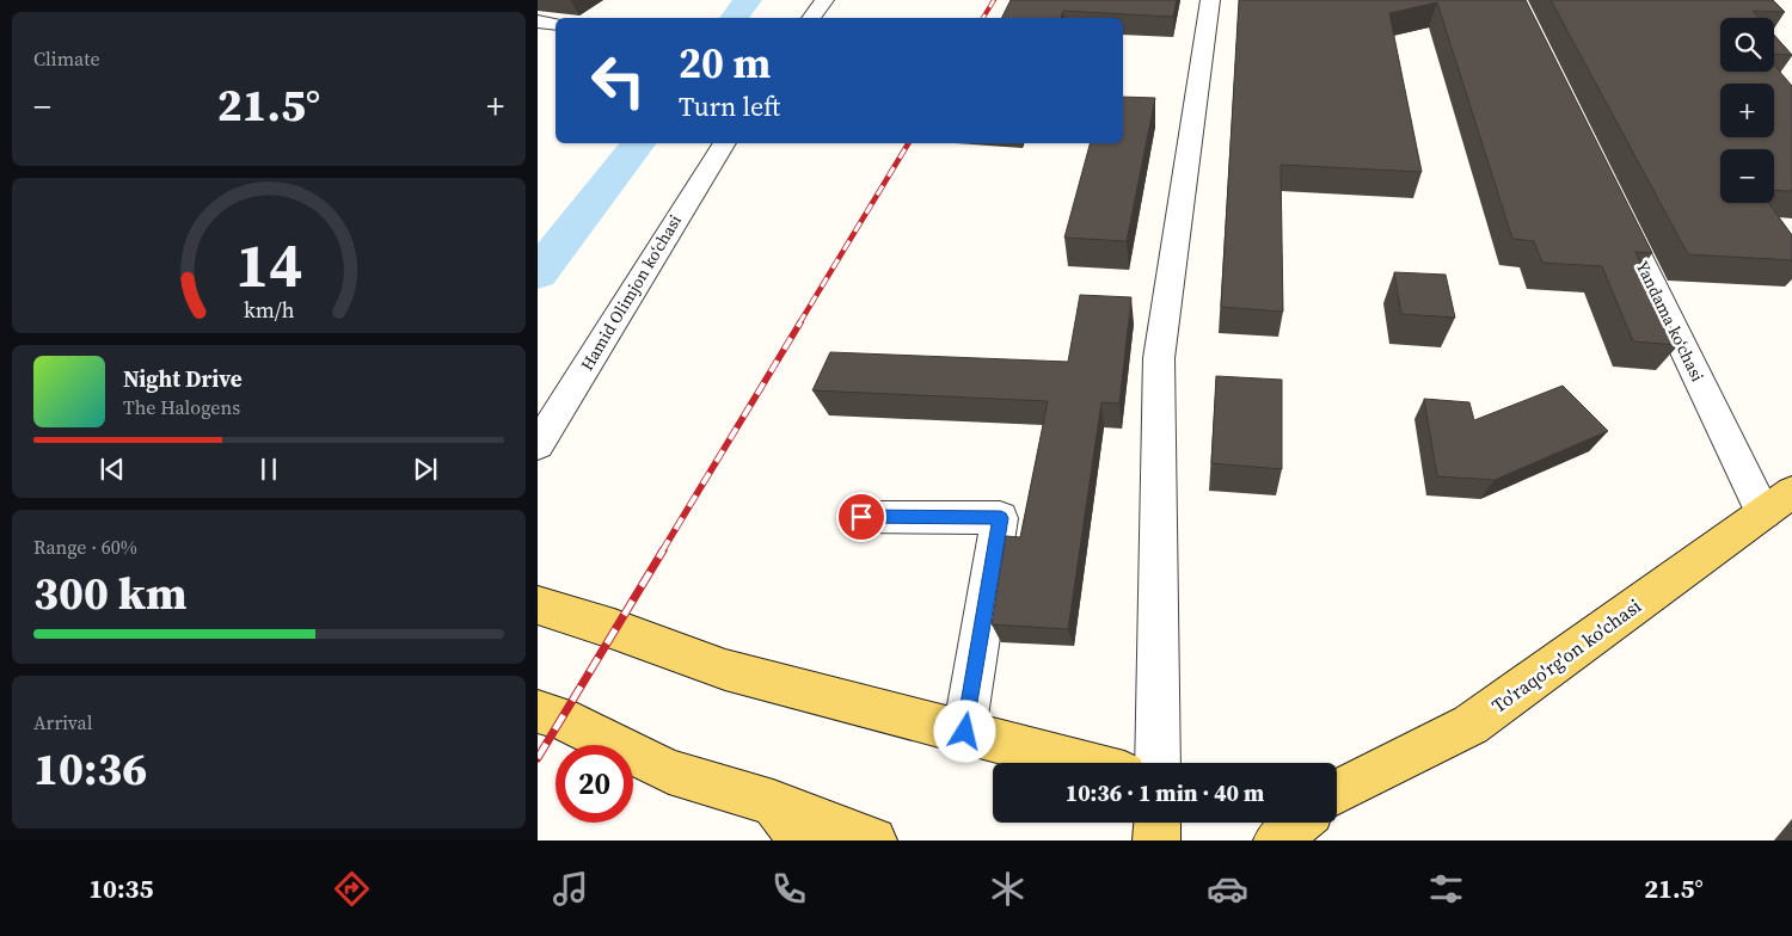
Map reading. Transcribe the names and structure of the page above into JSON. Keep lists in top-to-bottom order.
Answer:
{
  "streets": {
    "main road": ["To'raqo'rg'on ko'chasi"],
    "street": ["Hamid Olimjon koʻchasi", "Yandama koʻchasi"]
  },
  "crossings": [
    ["Yandama koʻchasi", "To'raqo'rg'on ko'chasi"]
  ],
  "page": {
    "tile": [
      "Climate",
      ["Range · 60%", "300 km"],
      ["Arrival", "10:36"]
    ],
    "map_buttons": ["+", "−"],
    "turn": ["20 m", "Turn left"],
    "heat": ["−", "21.5°", "+"],
    "song": ["Night Drive", "The Halogens"],
    "limit": "20",
    "trip": "10:36 · 1 min · 40 m",
    "tabs": ["10:35", "21.5°"],
    "gauge": ["14", "km/h"]
  }
}
